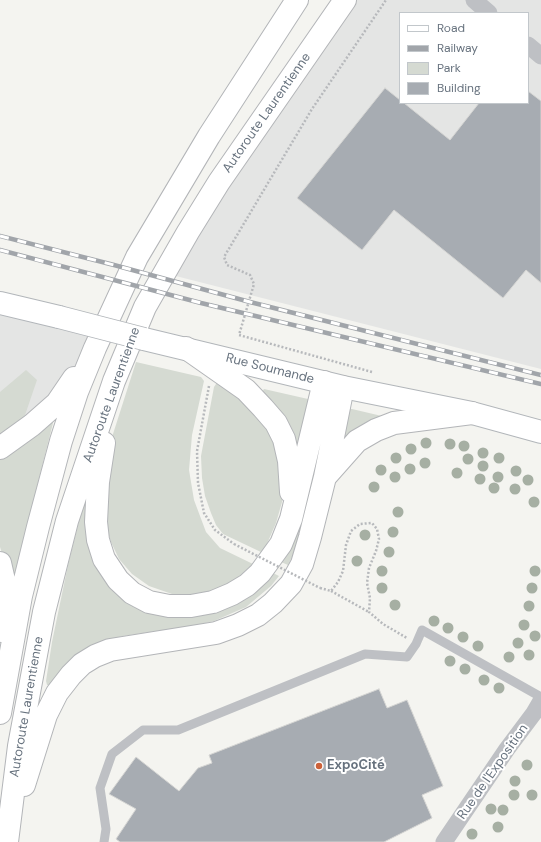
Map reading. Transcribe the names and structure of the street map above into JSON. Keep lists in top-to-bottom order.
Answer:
{
  "streets": {
    "main road": ["Autoroute Laurentienne", "Rue Soumande"],
    "street": ["Rue de l'Exposition"]
  },
  "places": ["ExpoCité"],
  "legend": [
    "Road",
    "Railway",
    "Park",
    "Building"
  ]
}
